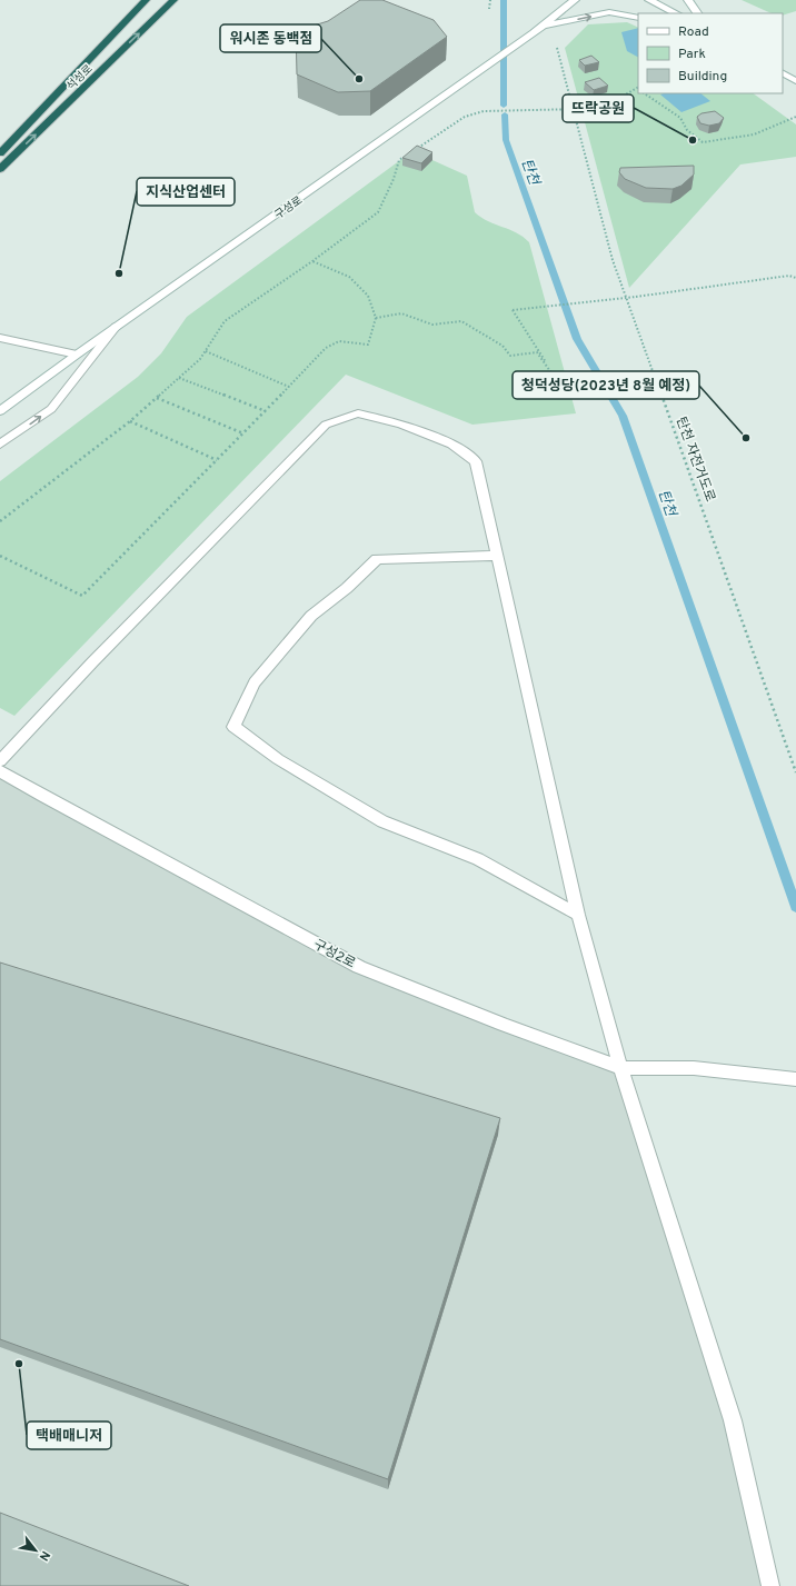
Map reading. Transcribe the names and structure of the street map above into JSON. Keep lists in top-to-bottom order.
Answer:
{
  "streets": {
    "highway": ["석성로"],
    "street": ["구성로", "구성2로"],
    "path": ["탄천 자전거도로"]
  },
  "water": ["탄천"],
  "places": [
    "워시존 동백점",
    "뜨락공원",
    "지식산업센터",
    "청덕성당(2023년 8월 예정)",
    "택배매니저"
  ],
  "legend": ["Road", "Park", "Building"],
  "north": "bottom right"
}
